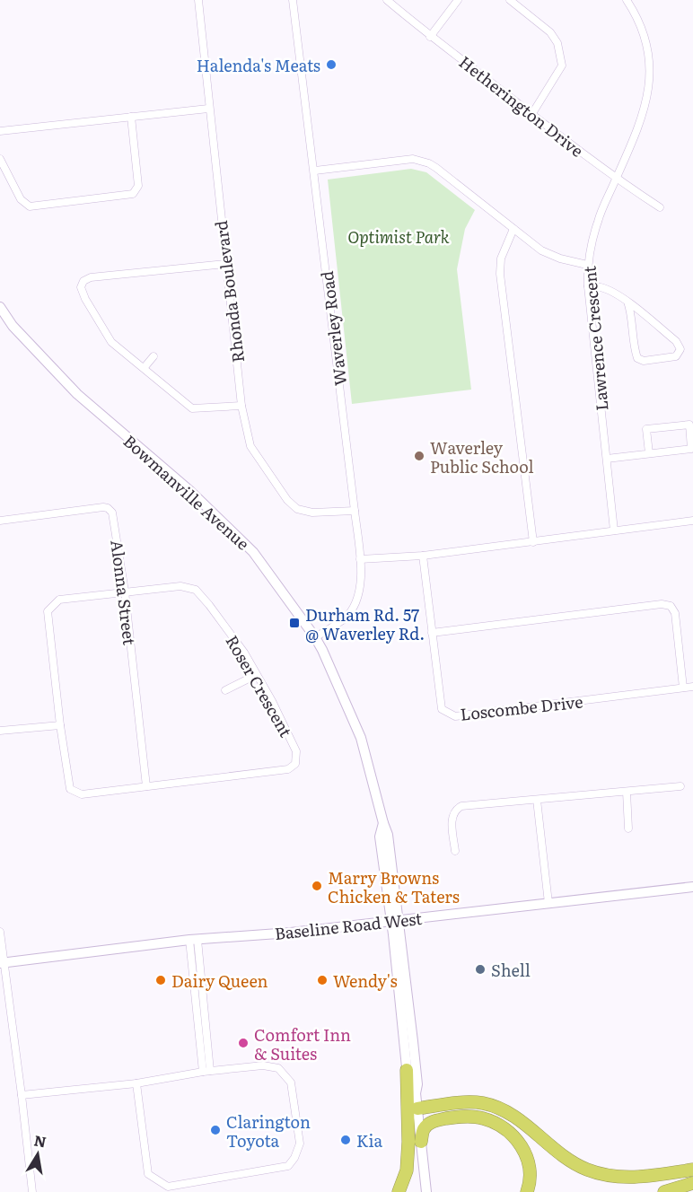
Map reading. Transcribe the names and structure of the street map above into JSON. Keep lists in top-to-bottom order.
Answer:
{
  "streets": {
    "main road": ["Bowmanville Avenue", "Baseline Road West"],
    "street": [
      "Hetherington Drive",
      "Rhonda Boulevard",
      "Waverley Road",
      "Lawrence Crescent",
      "Alonna Street",
      "Roser Crescent",
      "Loscombe Drive"
    ]
  },
  "crossings": [
    ["Hetherington Drive", "Lawrence Crescent"],
    ["Rhonda Boulevard", "Waverley Road"],
    ["Waverley Road", "Bowmanville Avenue"],
    ["Bowmanville Avenue", "Baseline Road West"],
    ["Alonna Street", "Roser Crescent"]
  ],
  "parks": ["Optimist Park"],
  "places": {
    "other": [
      "Halenda's Meats",
      "Waverley Public School",
      "Marry Browns Chicken & Taters",
      "Shell",
      "Dairy Queen",
      "Wendy's",
      "Comfort Inn & Suites",
      "Clarington Toyota",
      "Kia"
    ],
    "transit": ["Durham Rd. 57 @ Waverley Rd."]
  },
  "north": "top"
}
